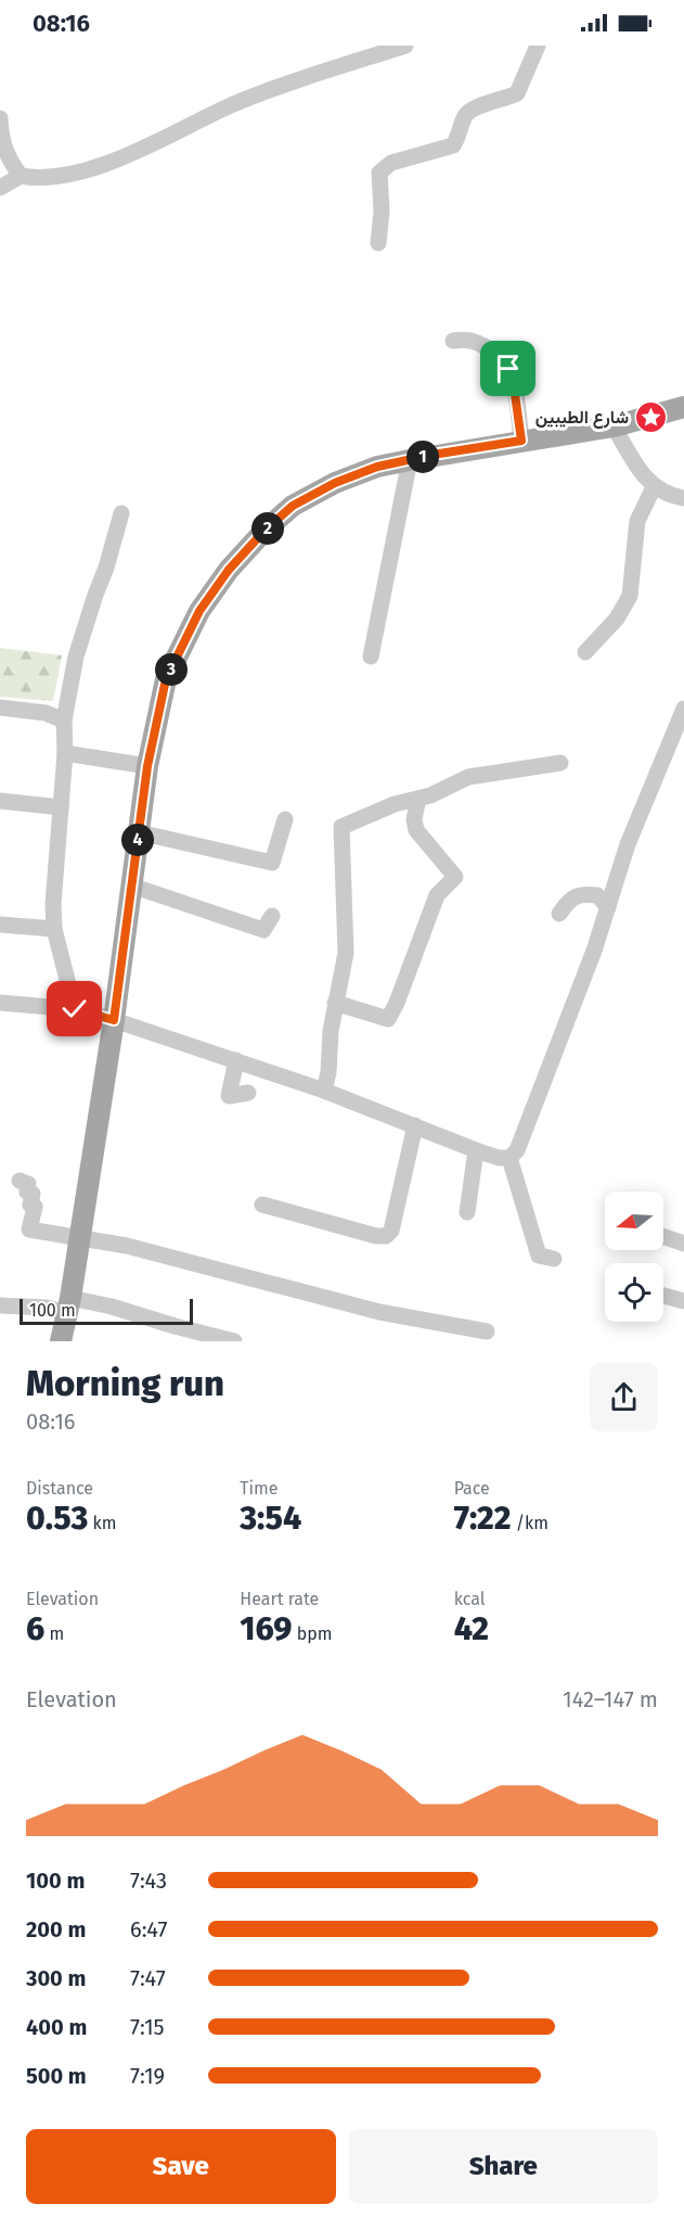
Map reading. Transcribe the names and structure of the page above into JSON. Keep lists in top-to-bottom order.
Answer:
{
  "places": {
    "place": ["شارع الطيبين"]
  },
  "scale_bar": "100 m",
  "north": "left",
  "page": {
    "status": "08:16",
    "pins": [
      "1",
      "2",
      "3",
      "4"
    ],
    "scale": "100 m",
    "heading": ["Morning run", "08:16"],
    "stats": [
      ["Distance", "0.53 km"],
      ["Time", "3:54"],
      ["Pace", "7:22 /km"],
      ["Elevation", "6 m"],
      ["Heart rate", "169 bpm"],
      ["kcal", "42"]
    ],
    "chart": ["Elevation", "142–147 m"],
    "list": [
      {
        "name": "100 m",
        "note": "7:43"
      },
      {
        "name": "200 m",
        "note": "6:47"
      },
      {
        "name": "300 m",
        "note": "7:47"
      },
      {
        "name": "400 m",
        "note": "7:15"
      },
      {
        "name": "500 m",
        "note": "7:19"
      }
    ],
    "buttons": ["Save", "Share"]
  }
}
